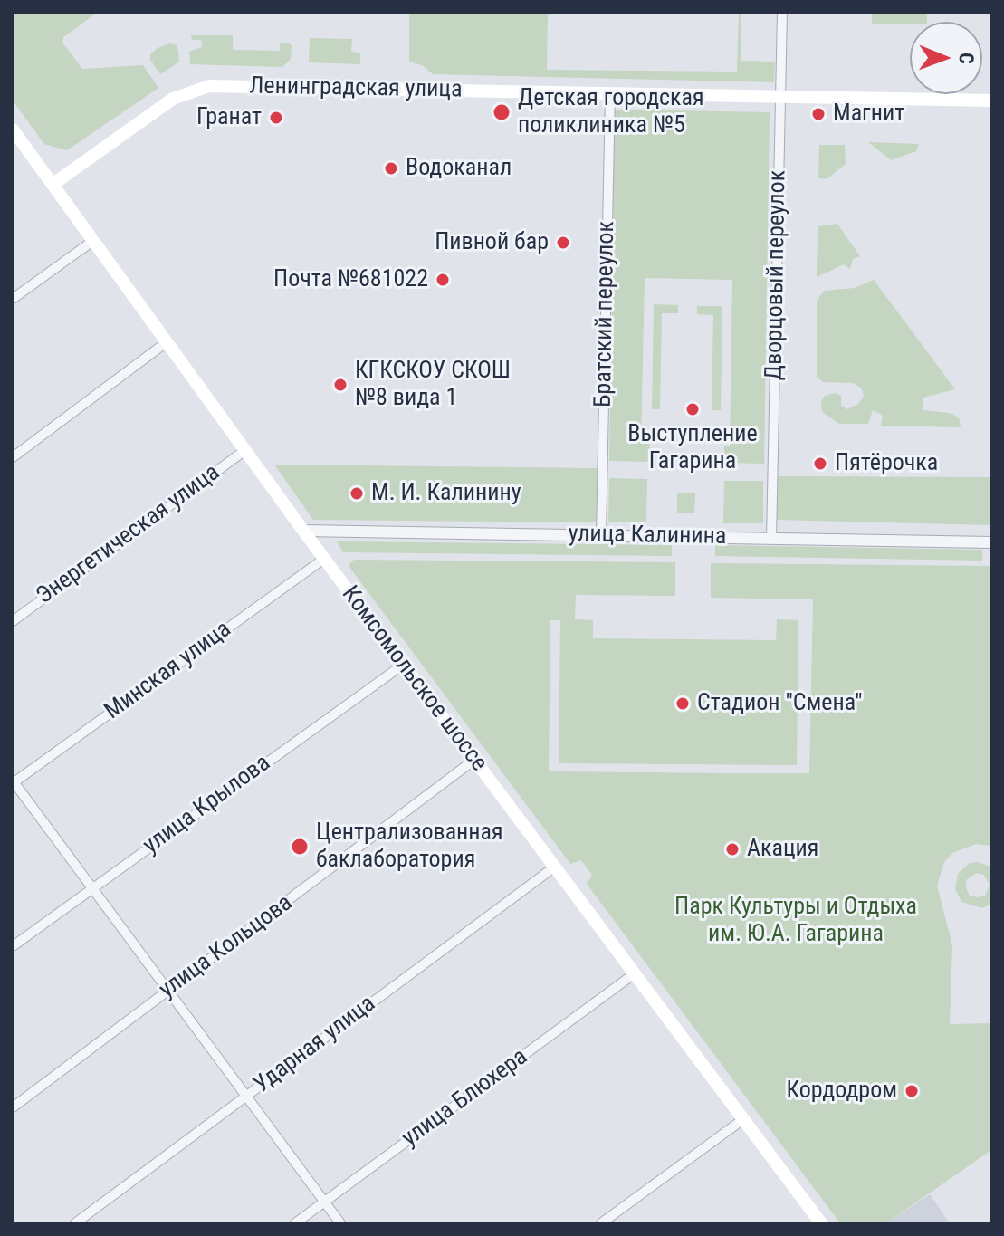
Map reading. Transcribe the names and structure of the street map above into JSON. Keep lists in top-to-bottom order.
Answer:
{
  "streets": {
    "main road": ["Ленинградская улица", "Комсомольское шоссе"],
    "street": [
      "Дворцовый переулок",
      "Братский переулок",
      "Энергетическая улица",
      "улица Калинина",
      "Минская улица",
      "улица Крылова",
      "улица Кольцова",
      "Ударная улица",
      "улица Блюхера"
    ]
  },
  "crossings": [
    ["Ленинградская улица", "Дворцовый переулок"],
    ["Ленинградская улица", "Братский переулок"],
    ["Ленинградская улица", "Комсомольское шоссе"],
    ["Дворцовый переулок", "улица Калинина"],
    ["Братский переулок", "улица Калинина"],
    ["Энергетическая улица", "Комсомольское шоссе"],
    ["улица Калинина", "Комсомольское шоссе"],
    ["Минская улица", "Комсомольское шоссе"],
    ["Комсомольское шоссе", "улица Крылова"],
    ["Комсомольское шоссе", "улица Кольцова"],
    ["Комсомольское шоссе", "Ударная улица"],
    ["Комсомольское шоссе", "улица Блюхера"]
  ],
  "parks": ["Парк Культуры и Отдыха им. Ю.А. Гагарина"],
  "places": [
    "Детская городская поликлиника №5",
    "Магнит",
    "Гранат",
    "Водоканал",
    "Пивной бар",
    "Почта №681022",
    "КГКСКОУ СКОШ №8 вида 1",
    "Выступление Гагарина",
    "Пятёрочка",
    "М. И. Калинину",
    "Стадион \"Смена\"",
    "Централизованная баклаборатория",
    "Акация",
    "Кордодром"
  ],
  "north": "right"
}
